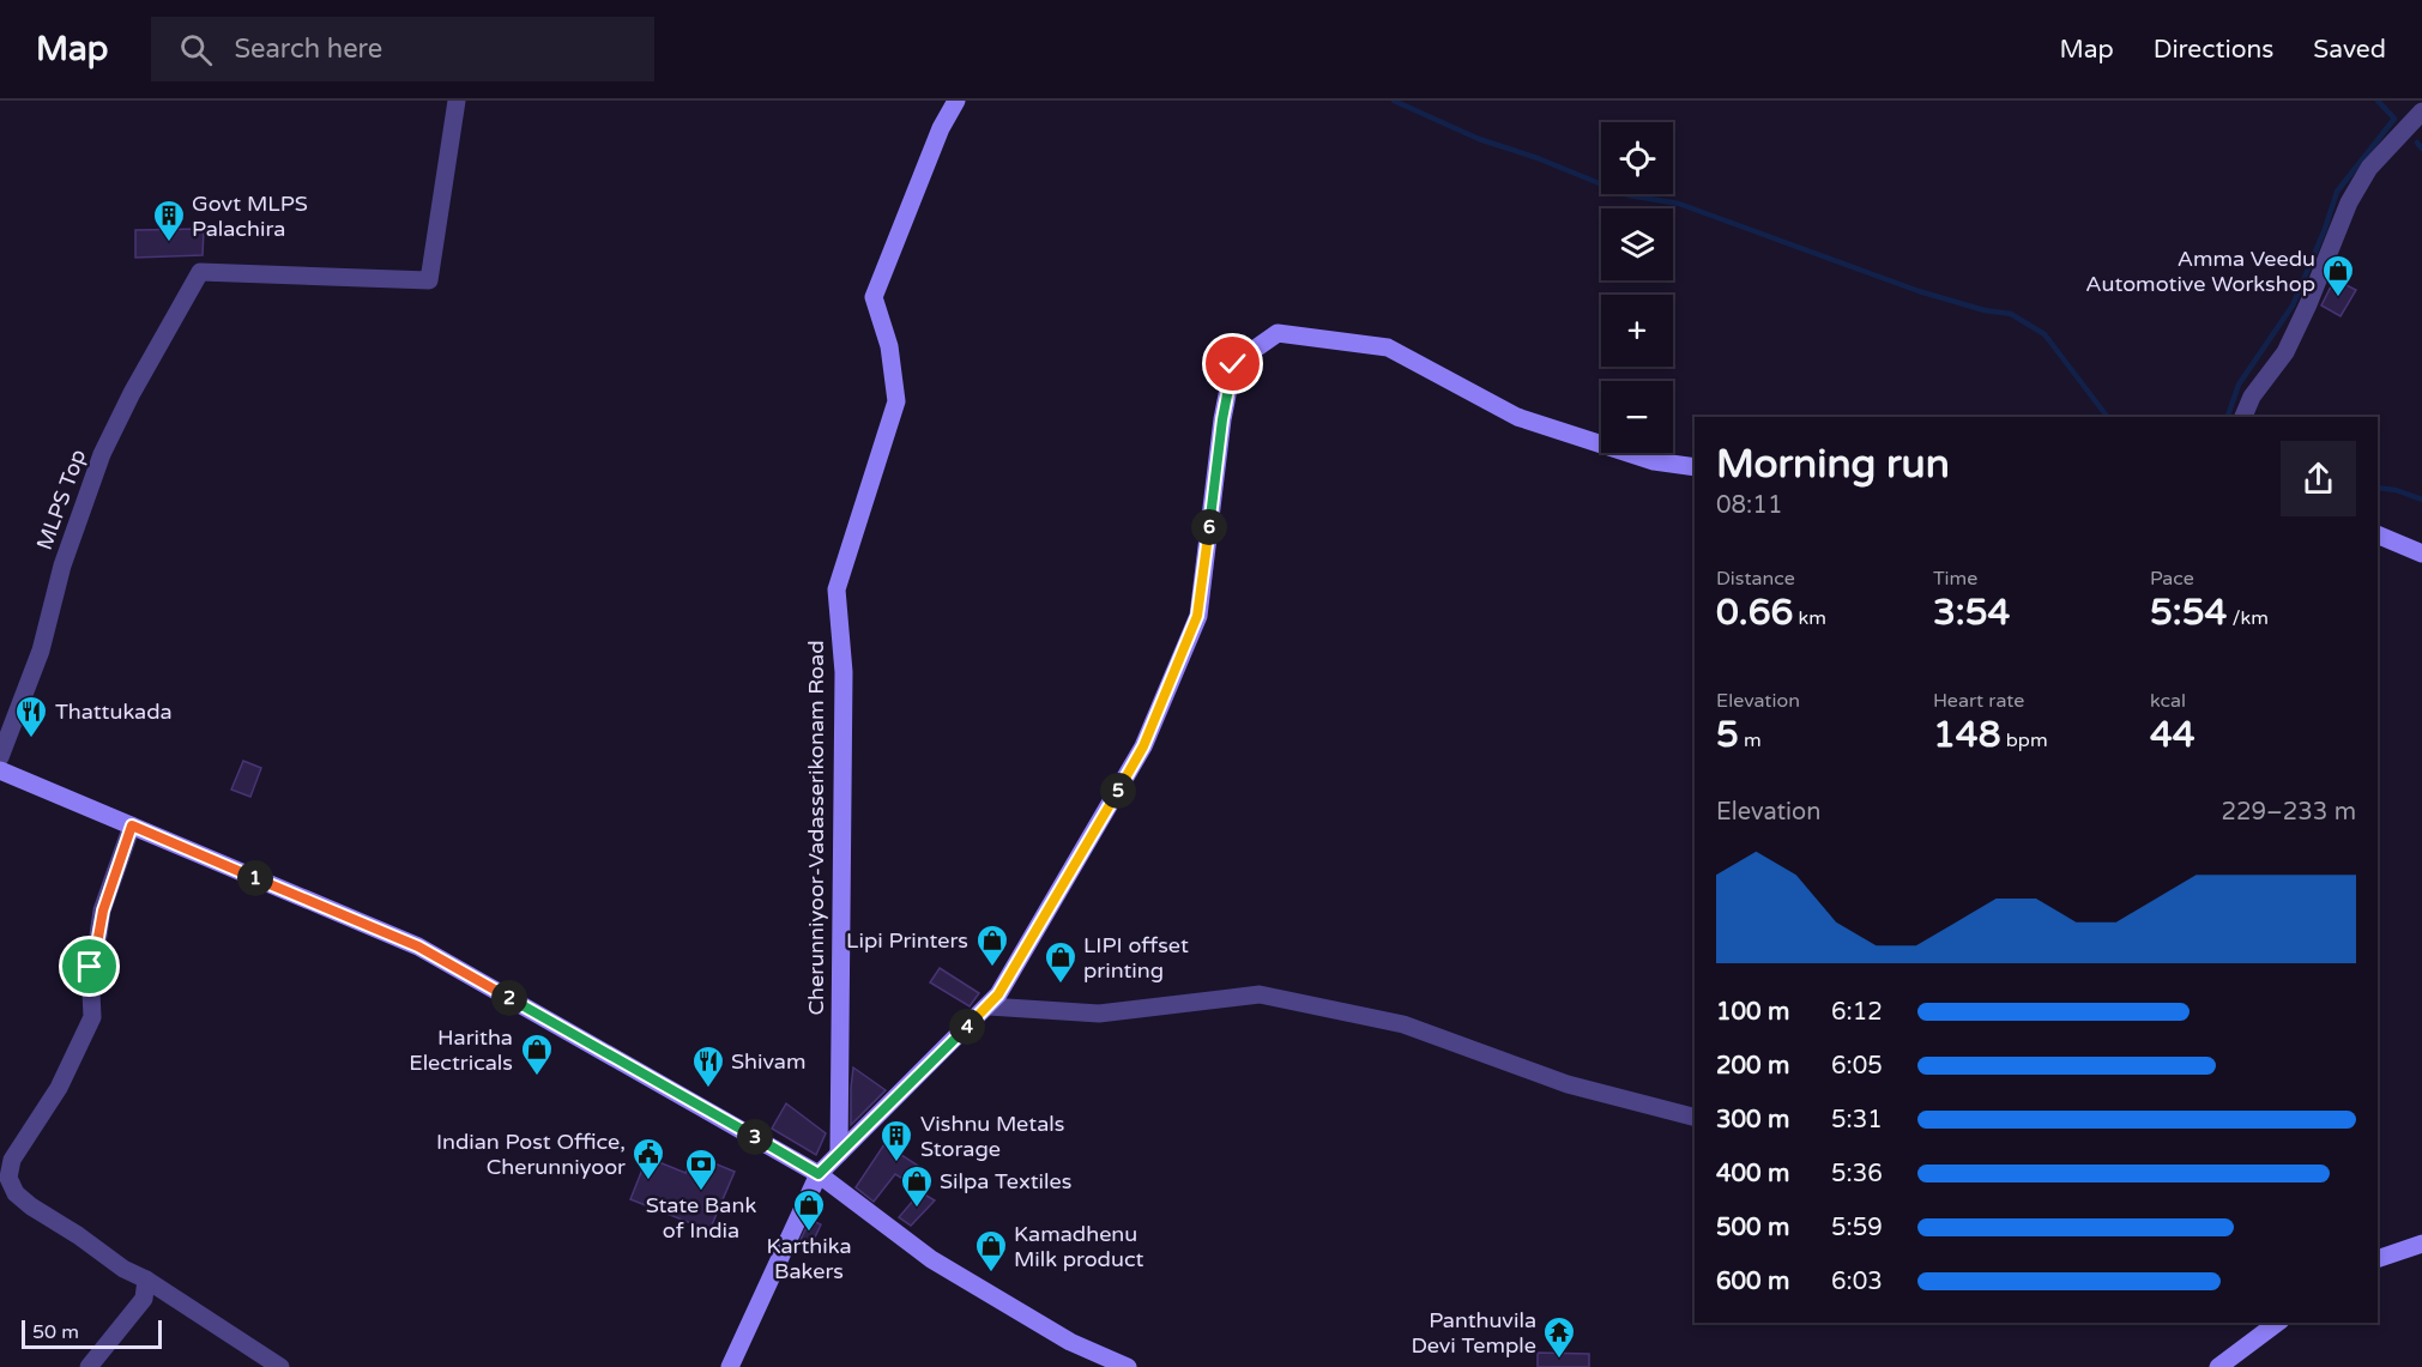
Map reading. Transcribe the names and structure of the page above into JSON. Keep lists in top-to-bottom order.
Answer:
{
  "streets": {
    "main road": ["Cherunniyoor-Vadasserikonam Road"],
    "street": ["MLPS Top"]
  },
  "places": {
    "building": ["Govt MLPS Palachira", "Vishnu Metals Storage"],
    "shop": [
      "Amma Veedu Automotive Workshop",
      "Lipi Printers",
      "LIPI offset printing",
      "Haritha Electricals",
      "Silpa Textiles",
      "Karthika Bakers",
      "Kamadhenu Milk product"
    ],
    "restaurant": ["Thattukada", "Shivam"],
    "public building": ["Indian Post Office, Cherunniyoor"],
    "bank": ["State Bank of India"],
    "temple": ["Panthuvila Devi Temple"]
  },
  "scale_bar": "50 m",
  "page": {
    "header": "Map",
    "search": "Search here",
    "nav": ["Map", "Directions", "Saved"],
    "map_buttons": ["+", "−"],
    "heading": ["Morning run", "08:11"],
    "pins": [
      "6",
      "5",
      "1",
      "2",
      "4",
      "3"
    ],
    "stats": [
      ["Distance", "0.66 km"],
      ["Time", "3:54"],
      ["Pace", "5:54 /km"],
      ["Elevation", "5 m"],
      ["Heart rate", "148 bpm"],
      ["kcal", "44"]
    ],
    "chart": ["Elevation", "229–233 m"],
    "list": [
      {
        "name": "100 m",
        "note": "6:12"
      },
      {
        "name": "200 m",
        "note": "6:05"
      },
      {
        "name": "300 m",
        "note": "5:31"
      },
      {
        "name": "400 m",
        "note": "5:36"
      },
      {
        "name": "500 m",
        "note": "5:59"
      },
      {
        "name": "600 m",
        "note": "6:03"
      }
    ],
    "scale": "50 m"
  }
}
